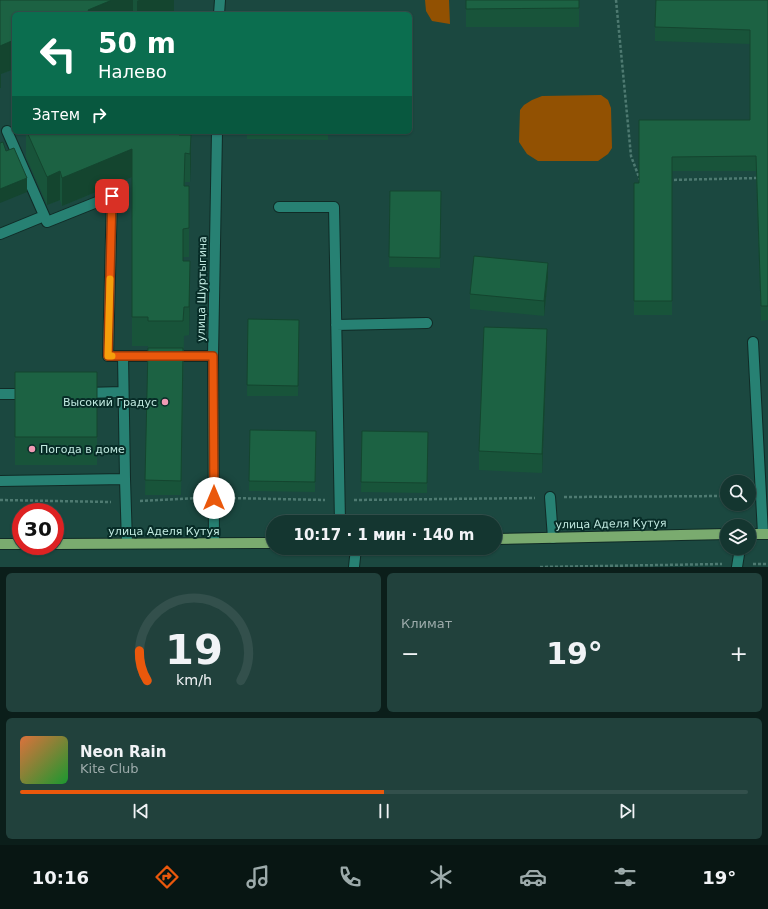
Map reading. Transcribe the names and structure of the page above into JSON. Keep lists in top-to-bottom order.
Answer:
{
  "streets": {
    "main road": ["улица Аделя Кутуя"],
    "street": ["улица Шуртыгина"]
  },
  "crossings": [
    ["улица Шуртыгина", "улица Аделя Кутуя"]
  ],
  "places": ["Высокий Градус", "Погода в доме"],
  "page": {
    "turn": ["50 m", "Налево"],
    "then": "Затем",
    "limit": "30",
    "trip": "10:17 · 1 мин · 140 m",
    "tile": "Климат",
    "heat": ["−", "19°", "+"],
    "song": ["Neon Rain", "Kite Club"],
    "tabs": ["10:16", "19°"],
    "gauge": ["19", "km/h"]
  }
}
